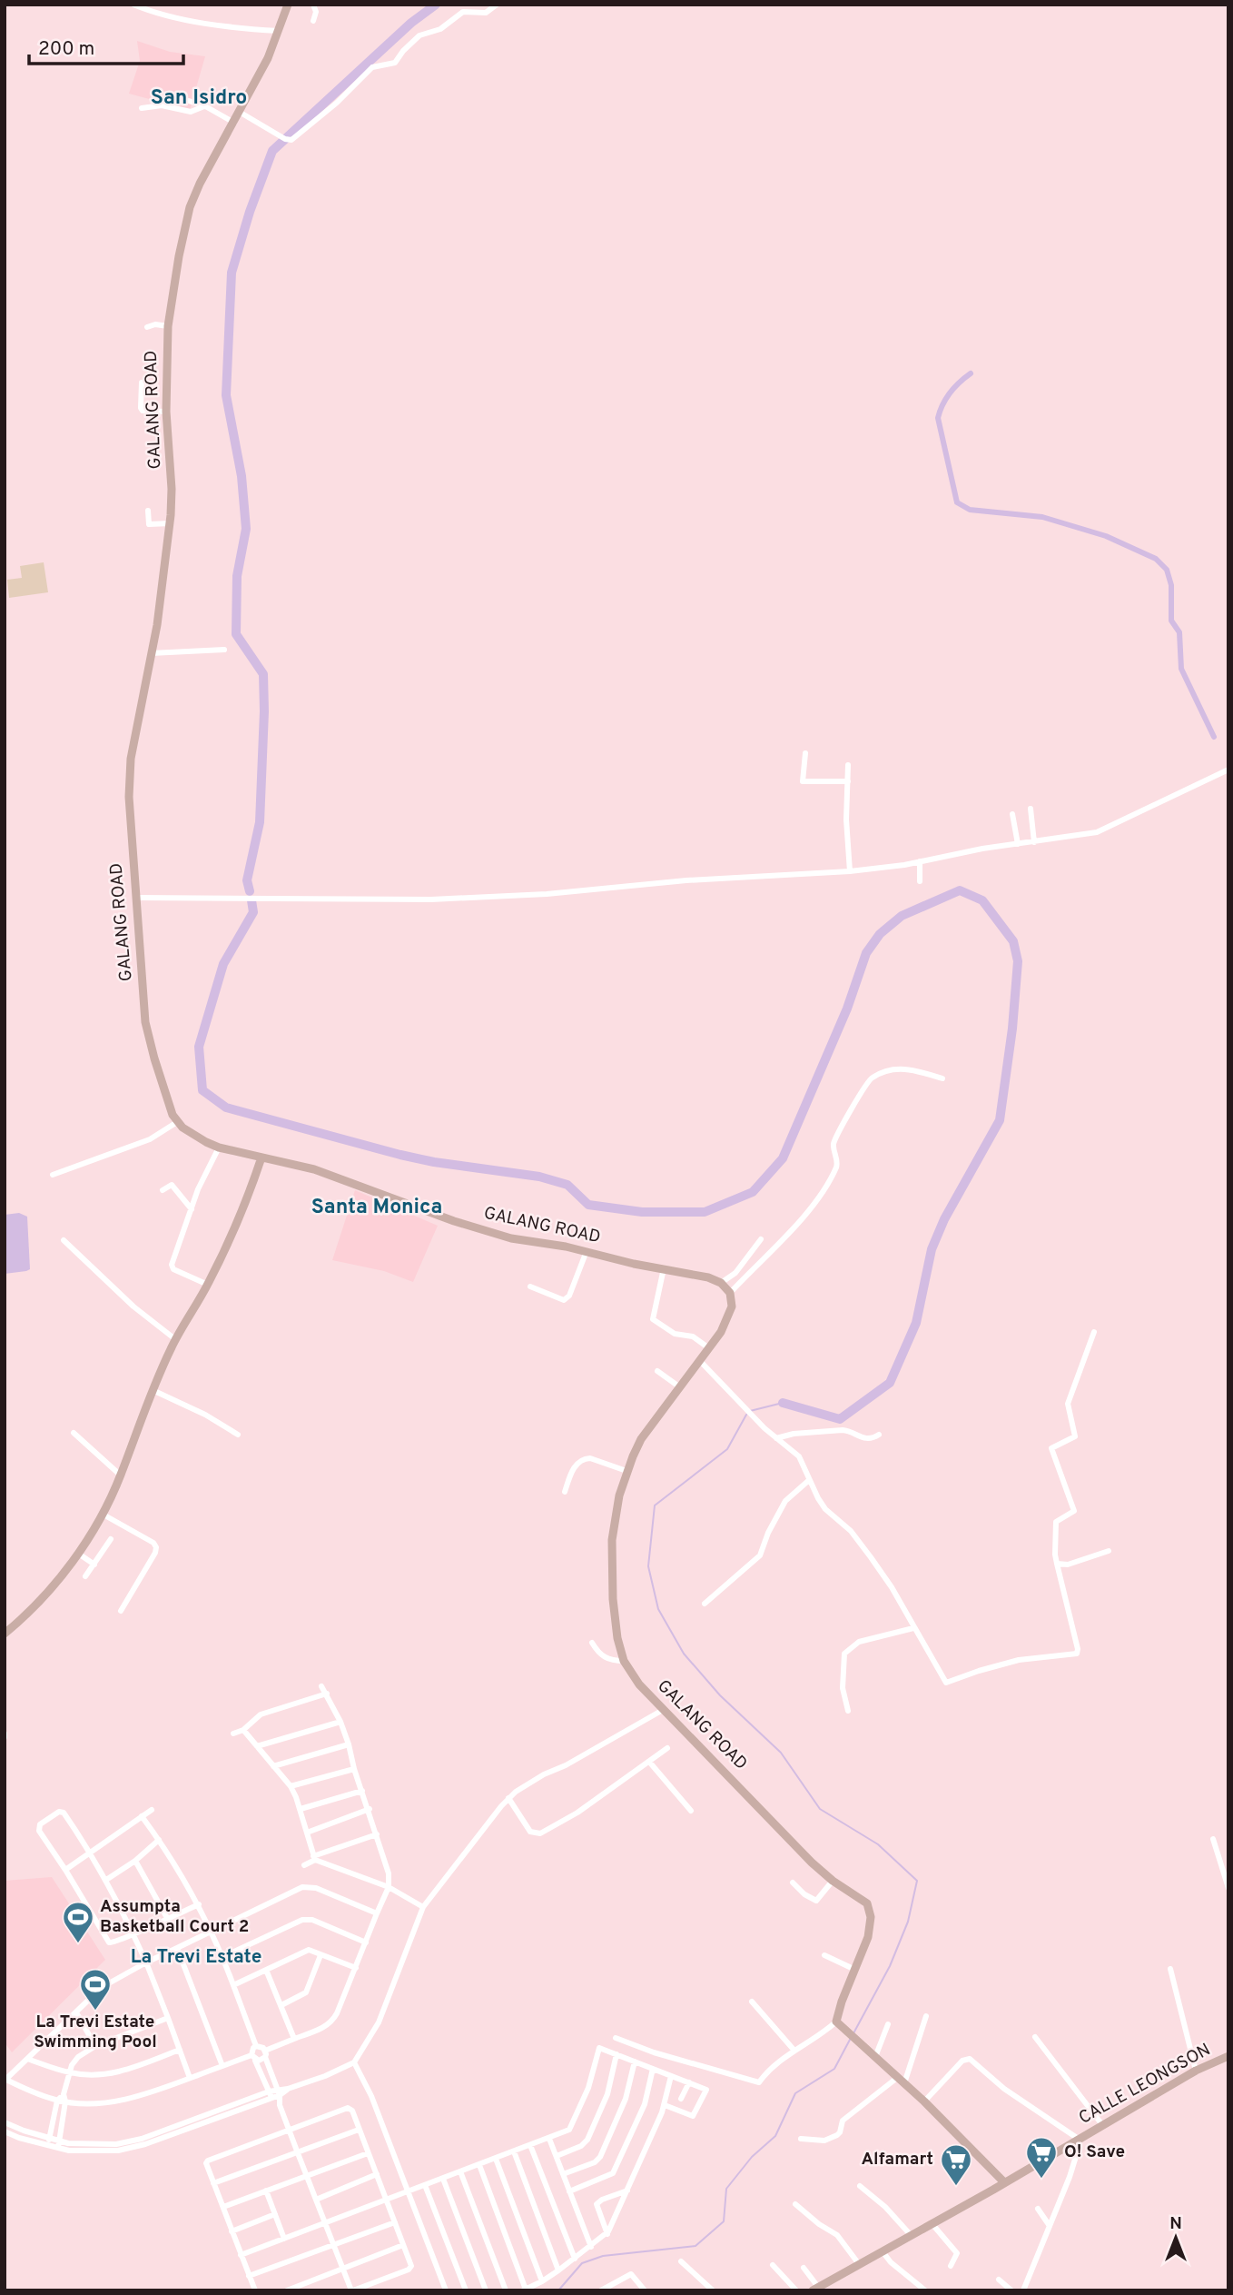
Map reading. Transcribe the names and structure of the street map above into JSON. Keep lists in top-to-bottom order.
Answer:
{
  "streets": {
    "street": ["GALANG ROAD", "CALLE LEONGSON"]
  },
  "districts": ["San Isidro", "Santa Monica", "La Trevi Estate"],
  "places": {
    "sports": ["Assumpta Basketball Court 2", "La Trevi Estate Swimming Pool"],
    "supermarket": ["O! Save", "Alfamart"]
  },
  "scale_bar": "200 m",
  "north": "top"
}
